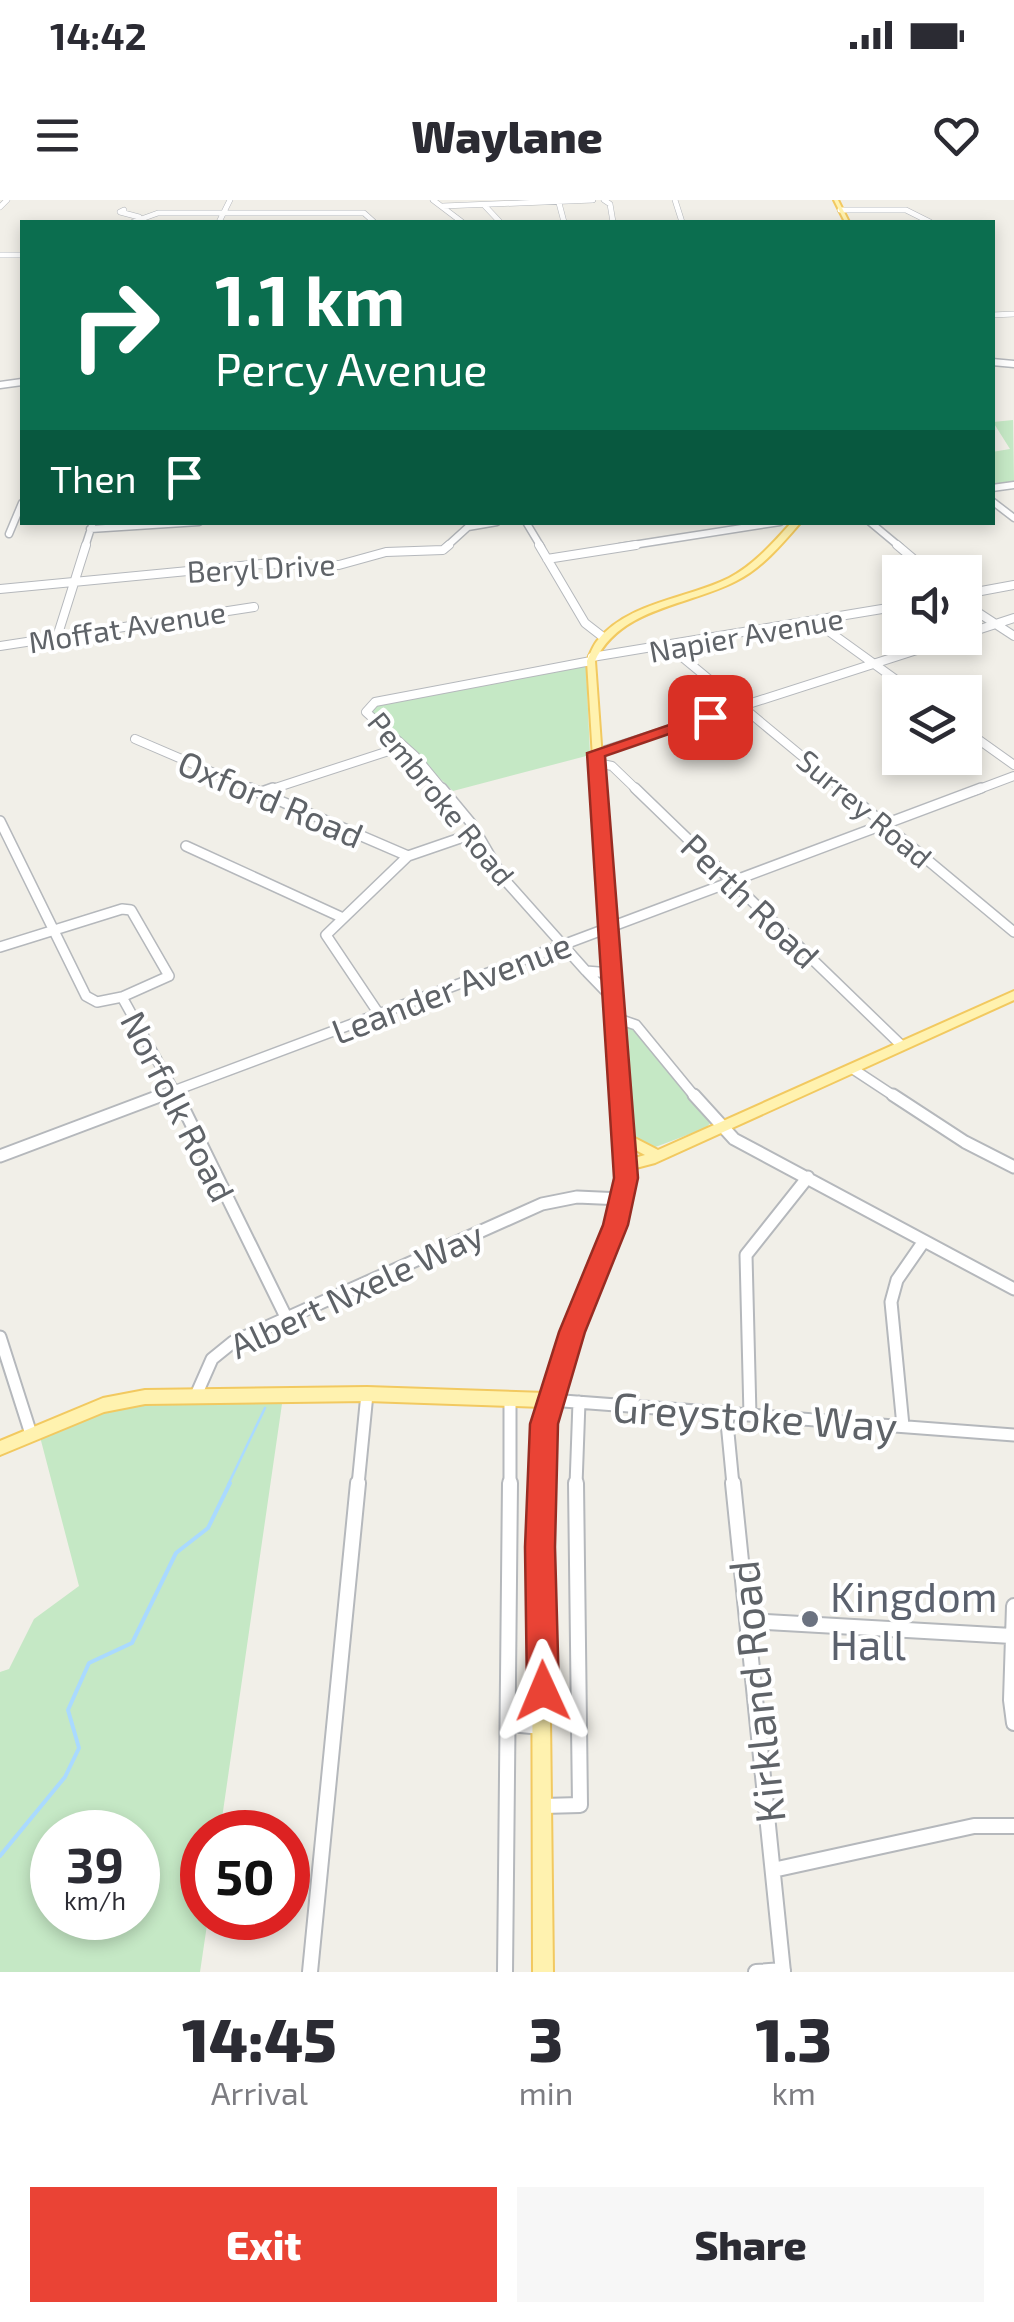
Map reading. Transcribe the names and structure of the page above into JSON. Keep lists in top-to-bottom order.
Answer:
{
  "streets": {
    "main road": ["Albert Nxele Way", "Greystoke Way"],
    "street": [
      "Beryl Drive",
      "Moffat Avenue",
      "Napier Avenue",
      "Oxford Road",
      "Pembroke Road",
      "Surrey Road",
      "Perth Road",
      "Leander Avenue",
      "Norfolk Road",
      "Kirkland Road"
    ]
  },
  "crossings": [
    ["Napier Avenue", "Pembroke Road"],
    ["Napier Avenue", "Surrey Road"],
    ["Oxford Road", "Pembroke Road"],
    ["Pembroke Road", "Leander Avenue"],
    ["Surrey Road", "Leander Avenue"],
    ["Perth Road", "Leander Avenue"],
    ["Leander Avenue", "Norfolk Road"],
    ["Norfolk Road", "Albert Nxele Way"],
    ["Albert Nxele Way", "Greystoke Way"],
    ["Greystoke Way", "Kirkland Road"]
  ],
  "places": ["Kingdom Hall"],
  "page": {
    "status": "14:42",
    "header": "Waylane",
    "turn": ["1.1 km", "Percy Avenue"],
    "then": "Then",
    "speed": "39 km/h",
    "limit": "50",
    "eta": [
      "14:45",
      "Arrival",
      "3",
      "min",
      "1.3",
      "km"
    ],
    "buttons": ["Exit", "Share"]
  }
}
